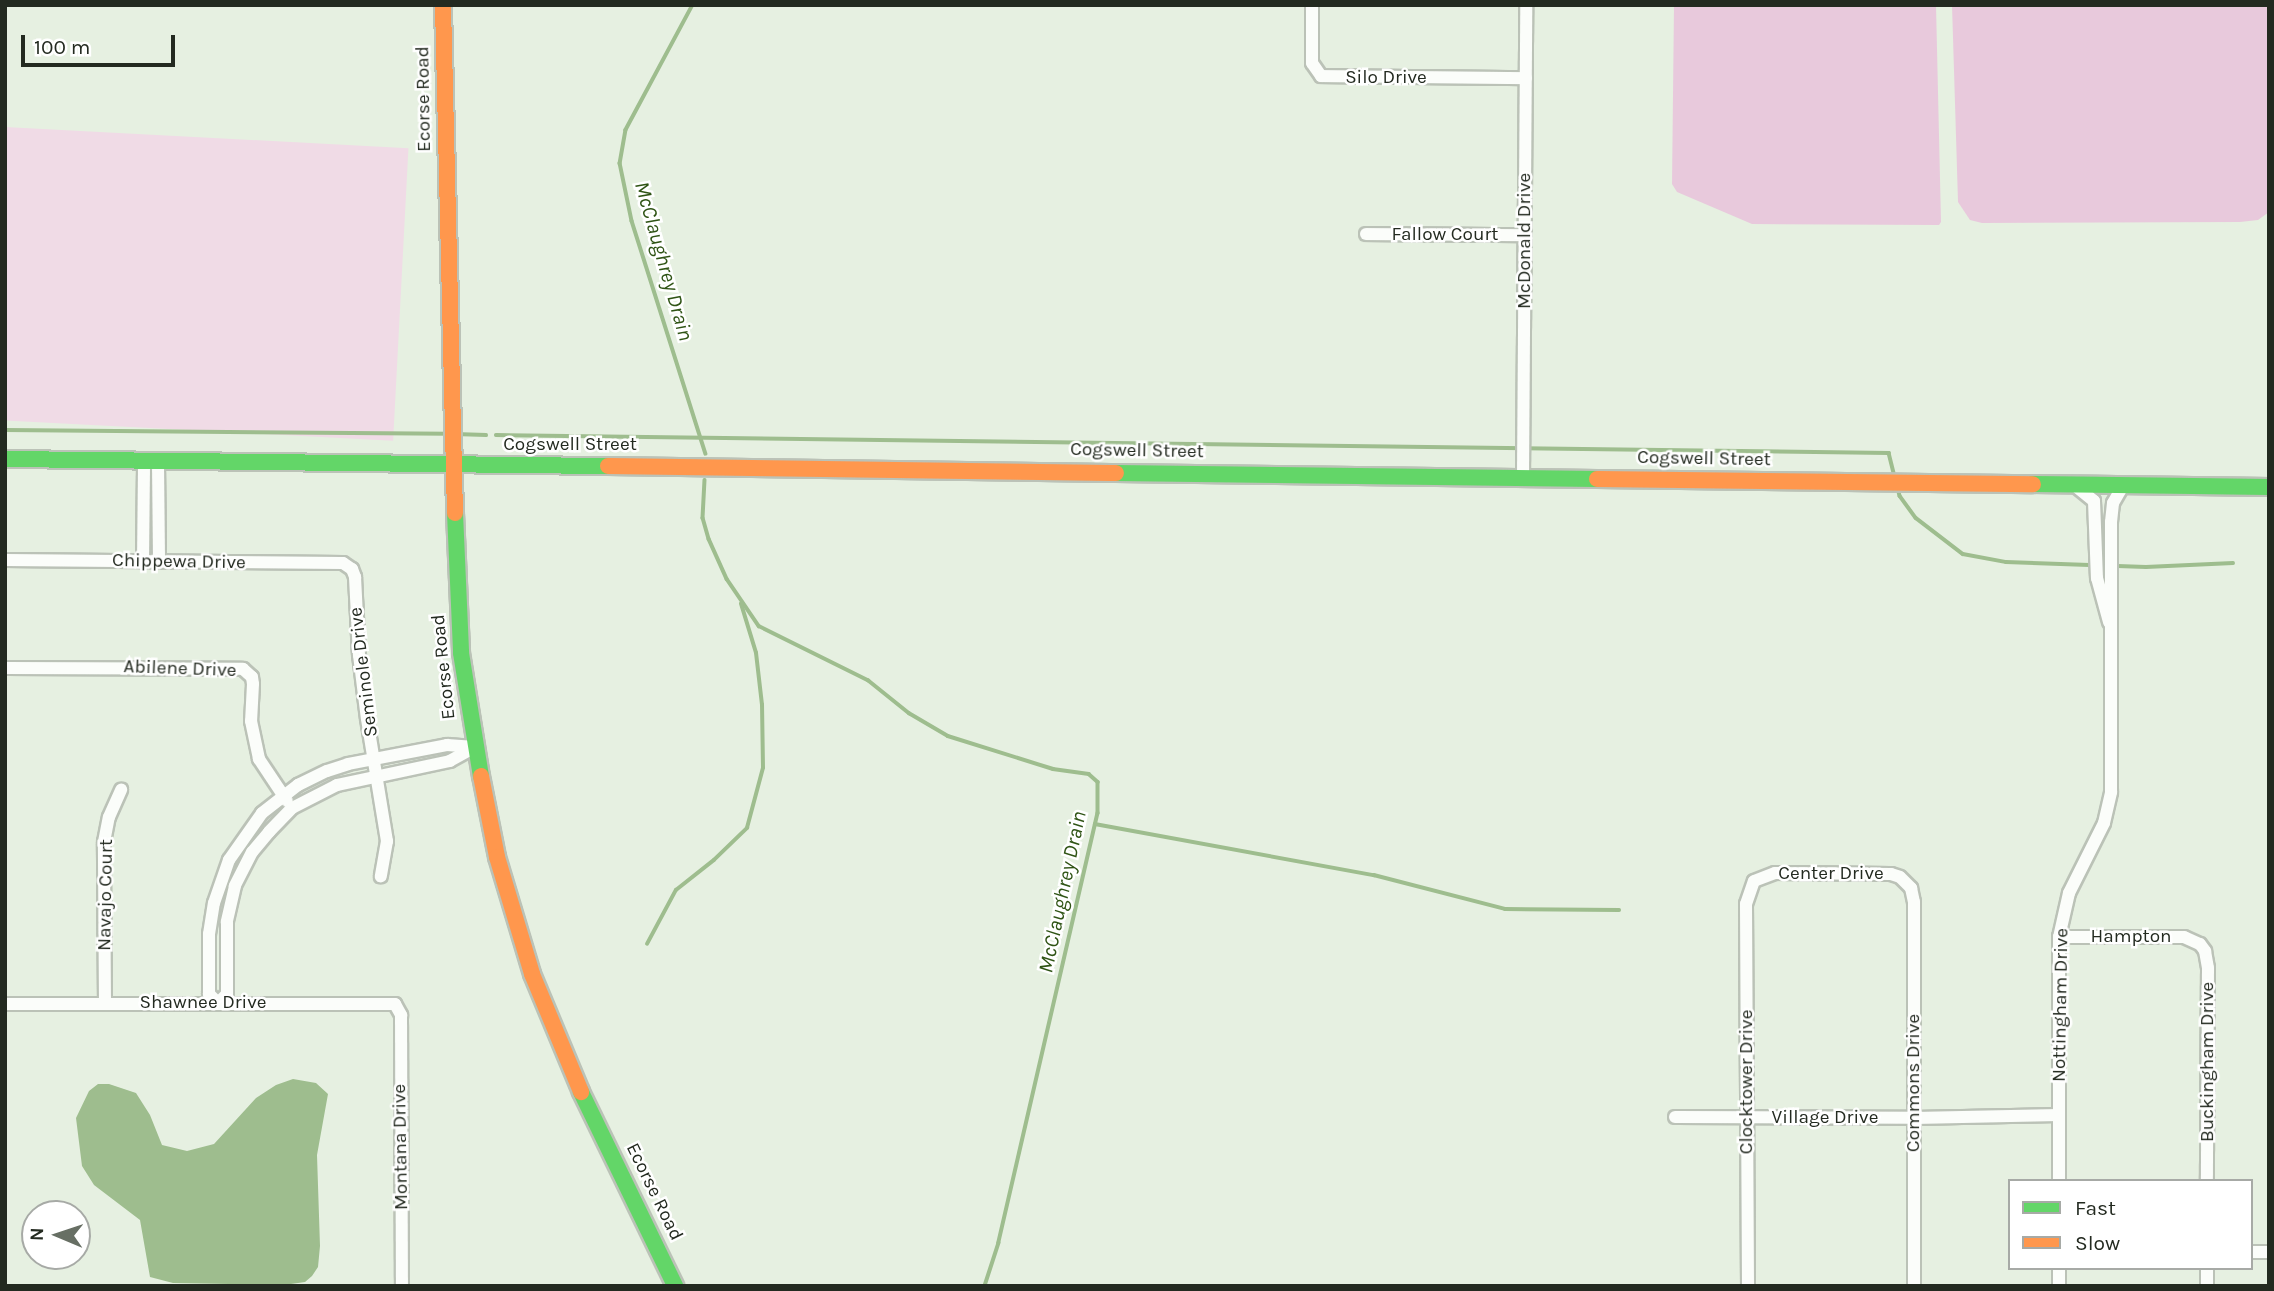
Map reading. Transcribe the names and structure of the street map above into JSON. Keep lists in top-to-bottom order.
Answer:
{
  "streets": {
    "street": [
      "Silo Drive",
      "Ecorse Road",
      "Fallow Court",
      "McDonald Drive",
      "Cogswell Street",
      "Chippewa Drive",
      "Abilene Drive",
      "Seminole Drive",
      "Center Drive",
      "Navajo Court",
      "Hampton",
      "Shawnee Drive",
      "Nottingham Drive",
      "Buckingham Drive",
      "Clocktower Drive",
      "Commons Drive",
      "Village Drive",
      "Montana Drive"
    ]
  },
  "crossings": [
    ["Silo Drive", "McDonald Drive"],
    ["Ecorse Road", "Cogswell Street"],
    ["Fallow Court", "McDonald Drive"],
    ["McDonald Drive", "Cogswell Street"],
    ["Cogswell Street", "Nottingham Drive"],
    ["Chippewa Drive", "Seminole Drive"],
    ["Center Drive", "Clocktower Drive"],
    ["Center Drive", "Commons Drive"],
    ["Navajo Court", "Shawnee Drive"],
    ["Hampton", "Nottingham Drive"],
    ["Hampton", "Buckingham Drive"],
    ["Shawnee Drive", "Montana Drive"],
    ["Nottingham Drive", "Village Drive"],
    ["Clocktower Drive", "Village Drive"],
    ["Commons Drive", "Village Drive"]
  ],
  "water": ["McClaughrey Drain"],
  "legend": ["Fast", "Slow"],
  "scale_bar": "100 m",
  "north": "left"
}
